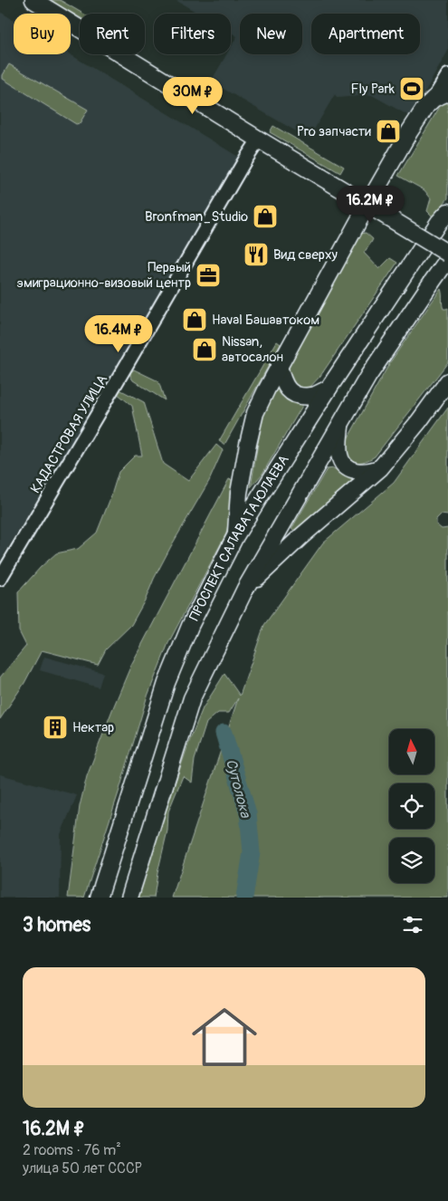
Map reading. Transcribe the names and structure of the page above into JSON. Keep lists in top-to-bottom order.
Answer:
{
  "streets": {
    "main road": ["ПРОСПЕКТ САЛАВАТА ЮЛАЕВА"],
    "street": ["КАДАСТРОВАЯ УЛИЦА"]
  },
  "water": ["Сутолока"],
  "places": {
    "sports": ["Fly Park"],
    "shop": [
      "Pro запчасти",
      "Bronfman_Studio",
      "Haval Башавтоком",
      "Nissan, автосалон"
    ],
    "restaurant": ["Вид сверху"],
    "office": ["Первый эмиграционно-визовый центр"],
    "building": ["Нектар"]
  },
  "north": "top",
  "page": {
    "chip": [
      "Buy",
      "Rent",
      "Filters",
      "New",
      "Apartment"
    ],
    "price": ["30M ₽", "16.2M ₽", "16.4M ₽"],
    "heading": "3 homes",
    "list": [
      {
        "name": "16.2M ₽",
        "note": "2 rooms · 76 m² · улица 50 лет СССР"
      }
    ]
  }
}
